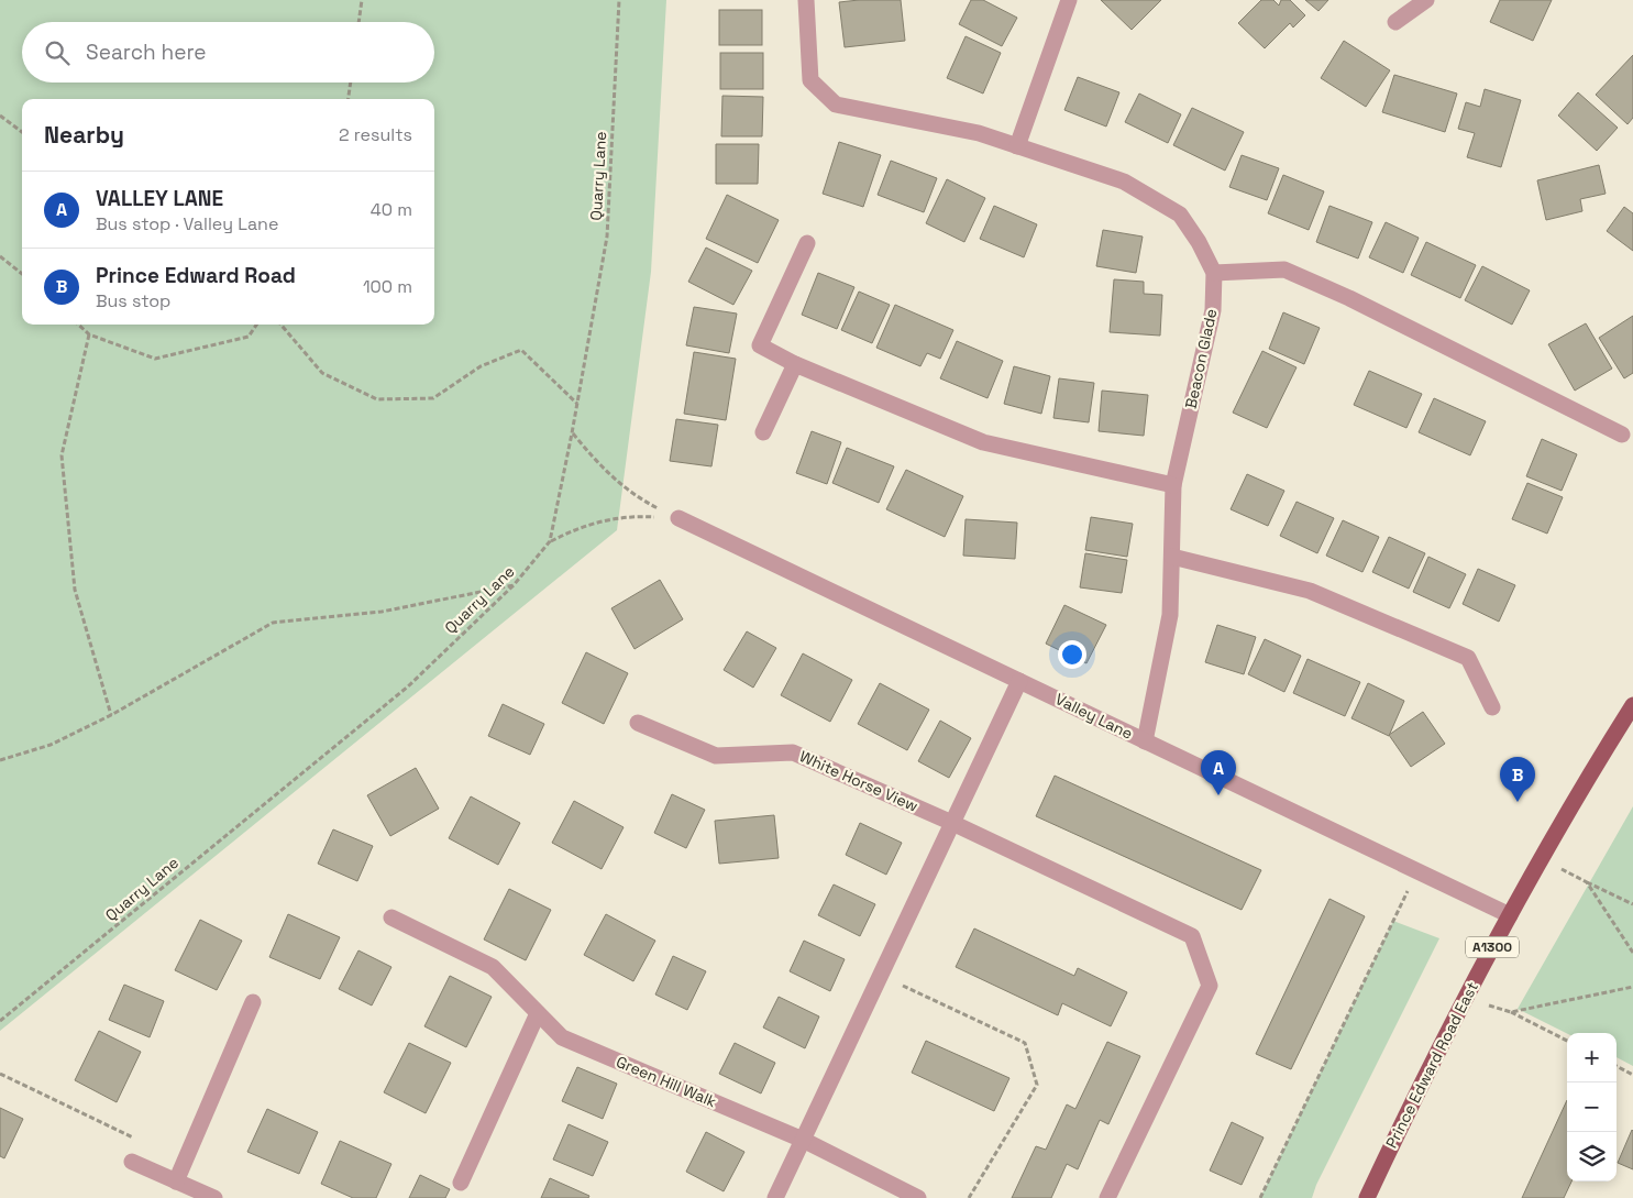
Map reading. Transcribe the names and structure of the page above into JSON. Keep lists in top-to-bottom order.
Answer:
{
  "streets": {
    "main road": ["A1300", "Prince Edward Road East"],
    "street": [
      "Beacon Glade",
      "Valley Lane",
      "White Horse View",
      "Green Hill Walk"
    ],
    "path": ["Quarry Lane"]
  },
  "crossings": [
    ["Beacon Glade", "Valley Lane"],
    ["Valley Lane", "Prince Edward Road East"]
  ],
  "page": {
    "search": "Search here",
    "heading": ["Nearby", "2 results"],
    "list": [
      {
        "mark": "A",
        "name": "VALLEY LANE",
        "note": "Bus stop · Valley Lane",
        "value": "40 m"
      },
      {
        "mark": "B",
        "name": "Prince Edward Road",
        "note": "Bus stop",
        "value": "100 m"
      }
    ],
    "pins": ["A", "B"],
    "map_buttons": ["+", "−"]
  }
}
